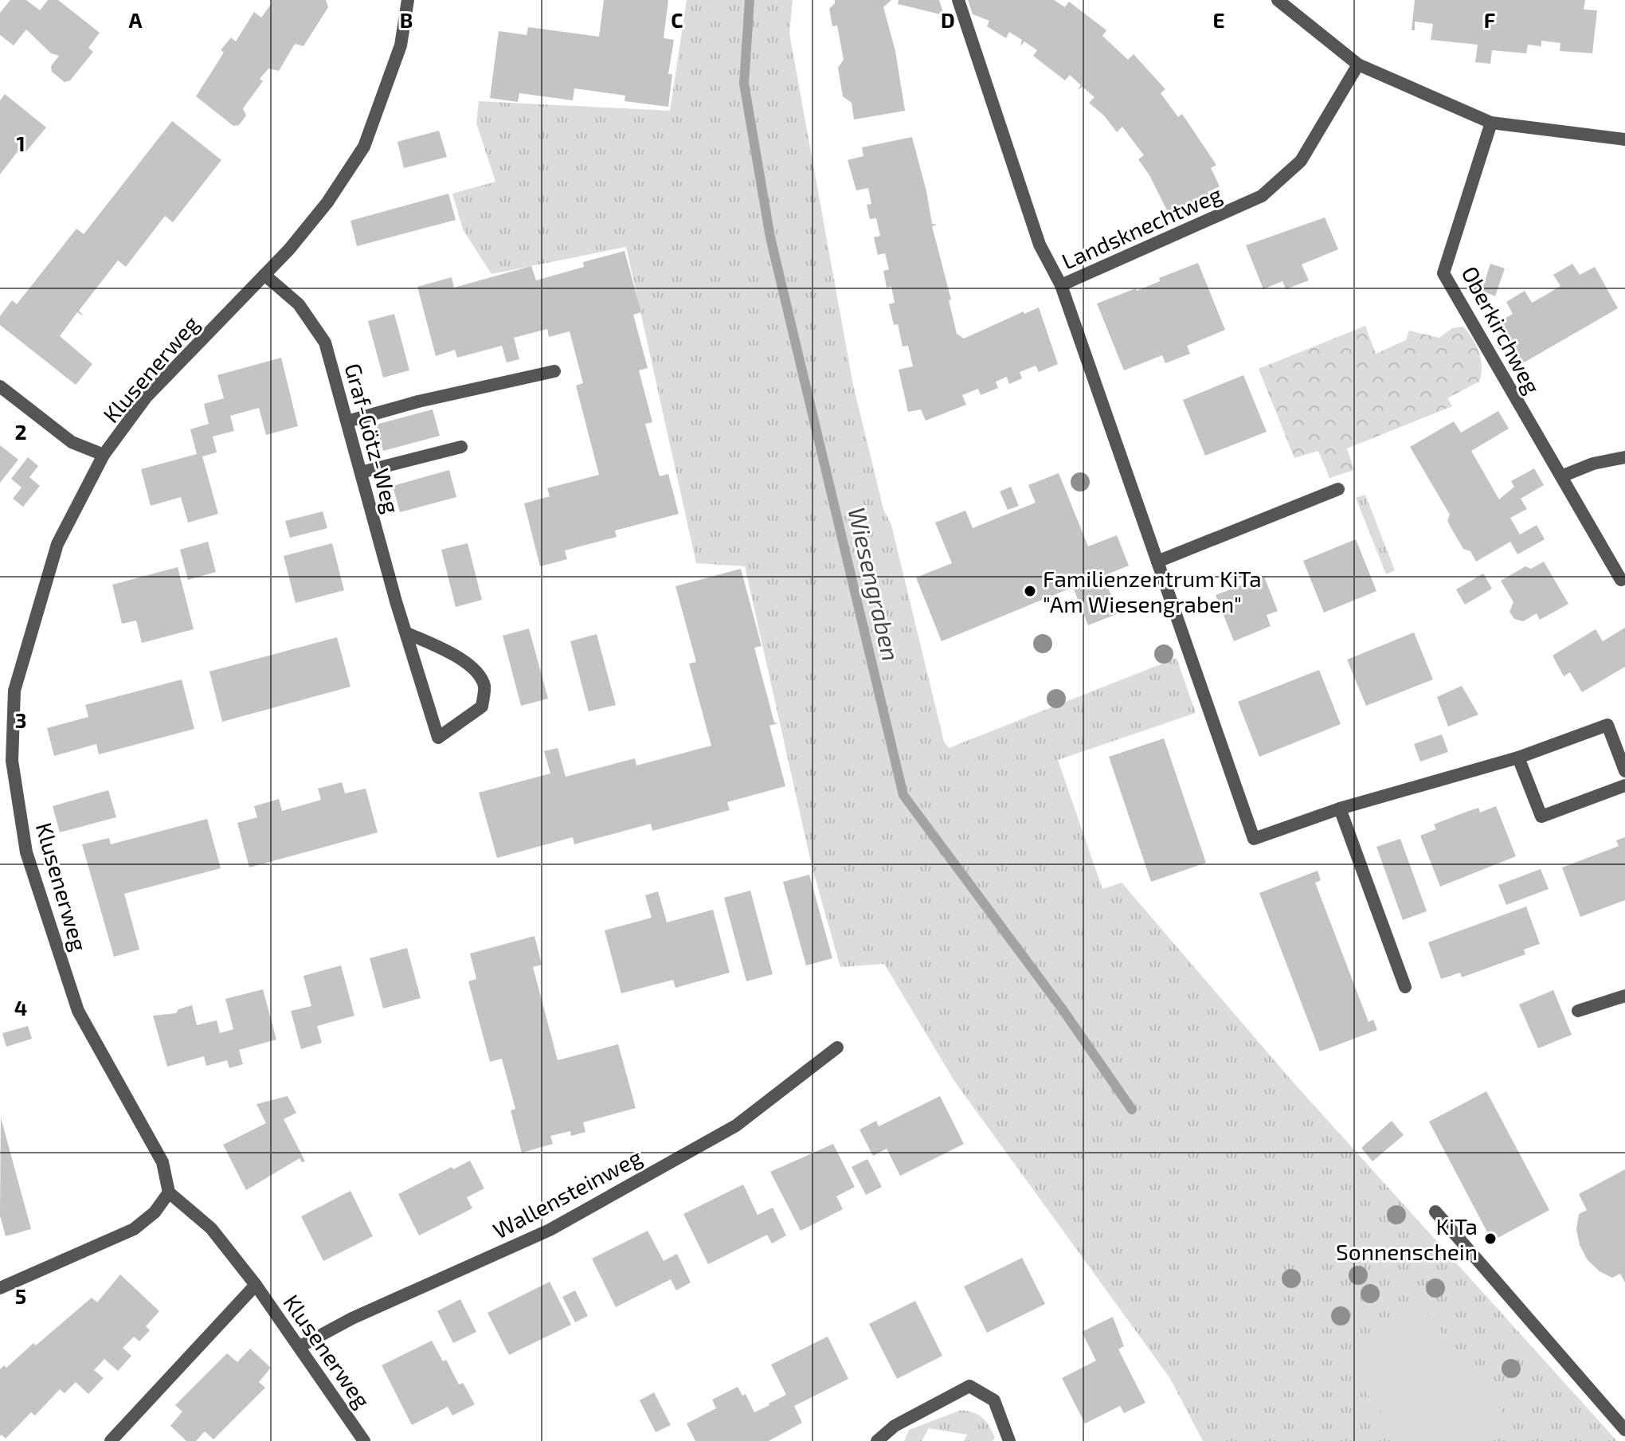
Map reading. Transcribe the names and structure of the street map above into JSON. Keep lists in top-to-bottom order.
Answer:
{
  "streets": {
    "street": [
      "Landsknechtweg",
      "Oberkirchweg",
      "Klusenerweg",
      "Graf-Götz-Weg",
      "Wallensteinweg"
    ]
  },
  "crossings": [
    ["Klusenerweg", "Graf-Götz-Weg"],
    ["Klusenerweg", "Wallensteinweg"]
  ],
  "water": ["Wiesengraben"],
  "places": ["Familienzentrum KiTa \"Am Wiesengraben\"", "KiTa Sonnenschein"],
  "grid": {
    "columns": [
      "A",
      "B",
      "C",
      "D",
      "E",
      "F"
    ],
    "rows": [
      "1",
      "2",
      "3",
      "4",
      "5"
    ]
  }
}
